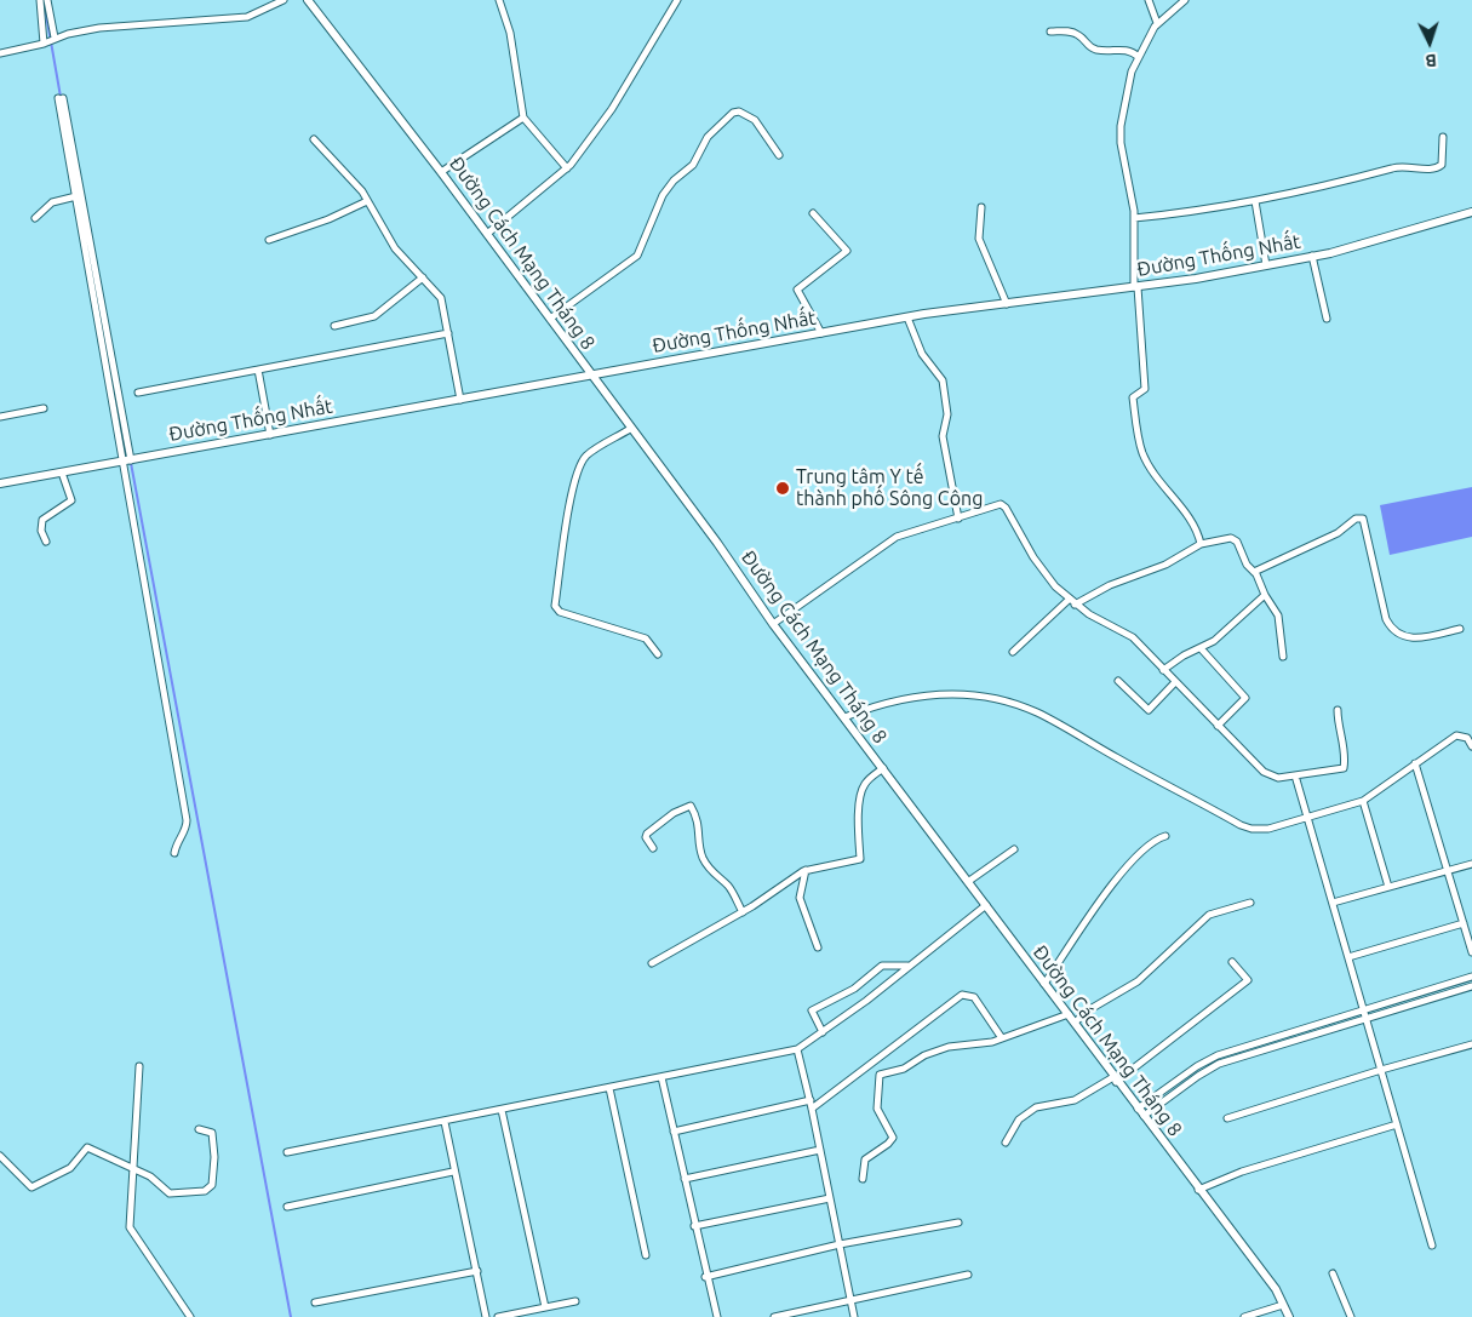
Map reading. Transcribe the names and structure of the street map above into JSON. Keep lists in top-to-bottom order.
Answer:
{
  "streets": {
    "street": ["Đường Cách Mạng Tháng 8", "Đường Thống Nhất"]
  },
  "crossings": [
    ["Đường Cách Mạng Tháng 8", "Đường Thống Nhất"]
  ],
  "places": ["Trung tâm Y tế thành phố Sông Công"],
  "north": "bottom"
}
